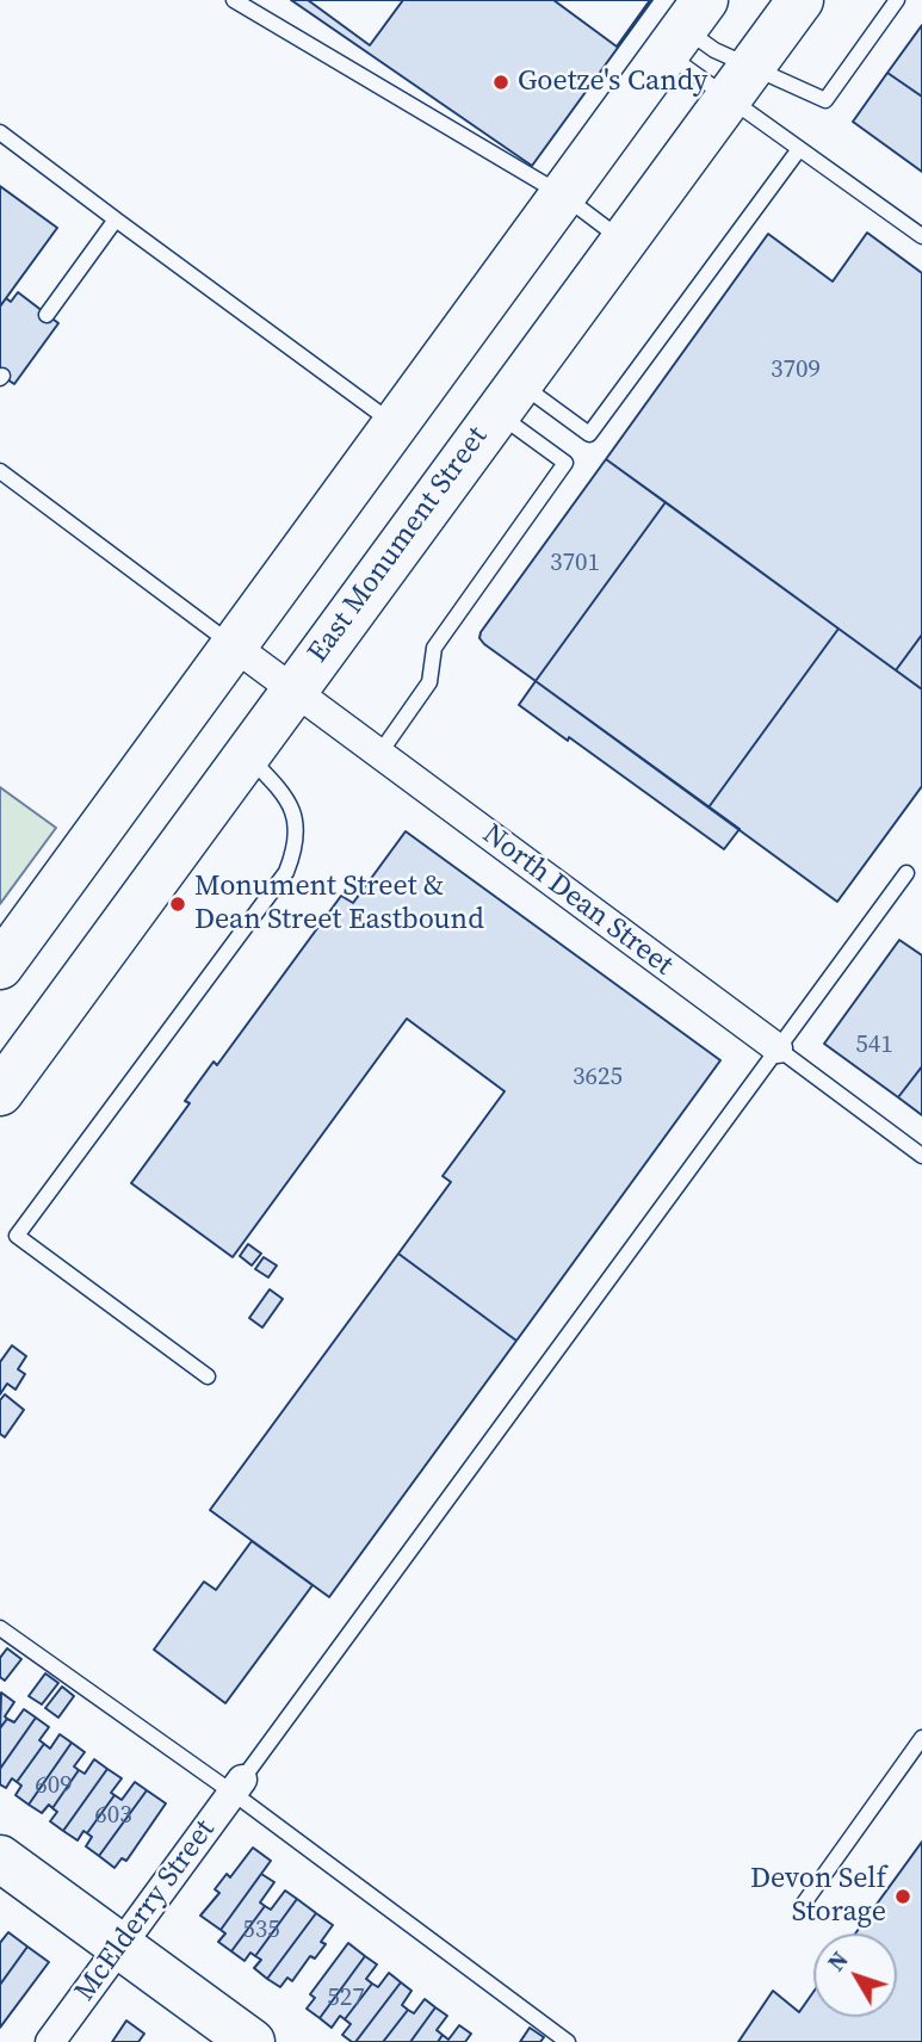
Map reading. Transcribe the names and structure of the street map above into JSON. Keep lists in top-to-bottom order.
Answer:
{
  "streets": {
    "main road": ["East Monument Street"],
    "street": ["North Dean Street", "McElderry Street"]
  },
  "crossings": [
    ["East Monument Street", "North Dean Street"]
  ],
  "places": ["Goetze's Candy", "Monument Street & Dean Street Eastbound", "Devon Self Storage"],
  "house_numbers": [
    "3709",
    "3701",
    "541",
    "3625",
    "609",
    "603",
    "535",
    "527"
  ],
  "north": "top left"
}
